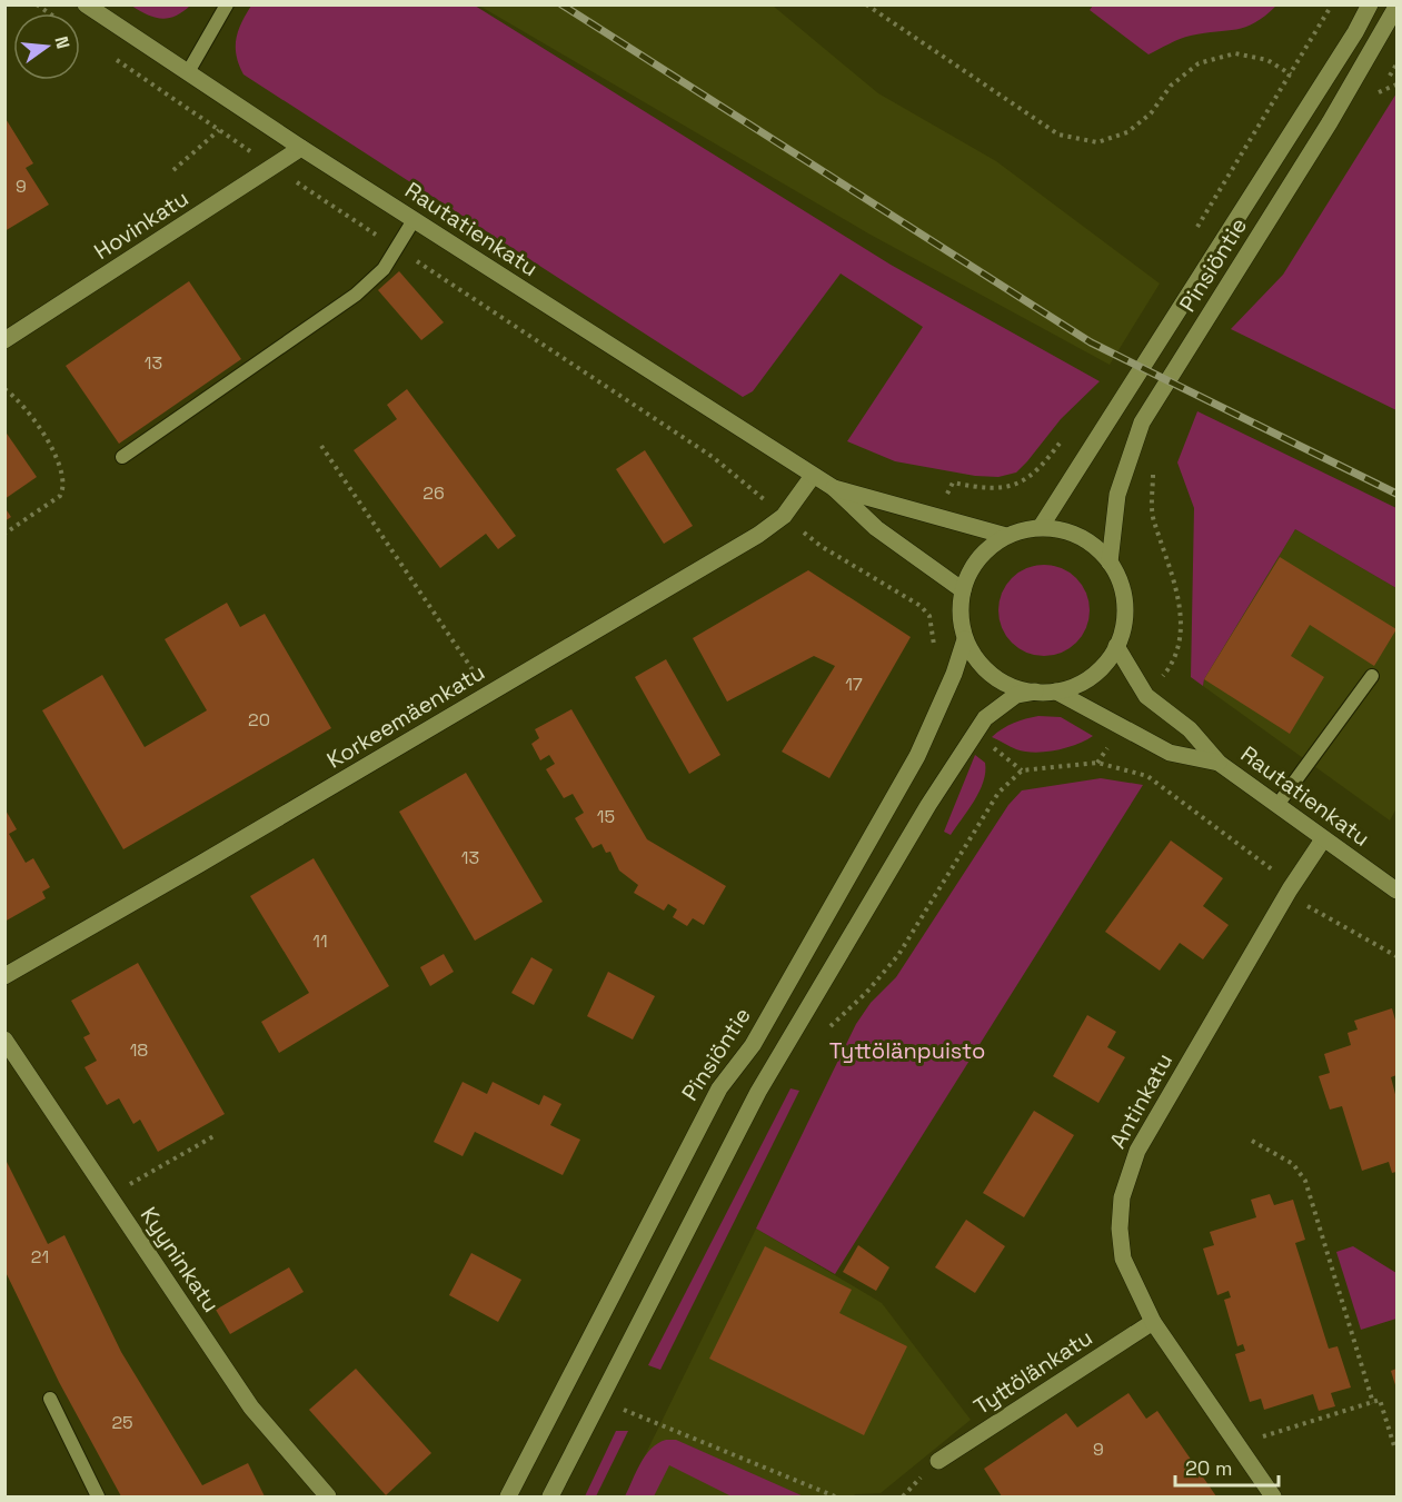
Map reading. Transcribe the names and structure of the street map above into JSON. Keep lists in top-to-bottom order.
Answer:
{
  "streets": {
    "street": [
      "Hovinkatu",
      "Rautatienkatu",
      "Pinsiöntie",
      "Korkeemäenkatu",
      "Antinkatu",
      "Kyyninkatu",
      "Tyttölänkatu"
    ]
  },
  "crossings": [
    ["Hovinkatu", "Rautatienkatu"],
    ["Rautatienkatu", "Pinsiöntie"],
    ["Rautatienkatu", "Korkeemäenkatu"],
    ["Rautatienkatu", "Antinkatu"],
    ["Antinkatu", "Tyttölänkatu"]
  ],
  "parks": ["Tyttölänpuisto"],
  "house_numbers": [
    "9",
    "13",
    "26",
    "17",
    "20",
    "15",
    "13",
    "11",
    "18",
    "21",
    "25",
    "9"
  ],
  "scale_bar": "20 m",
  "north": "right"
}
